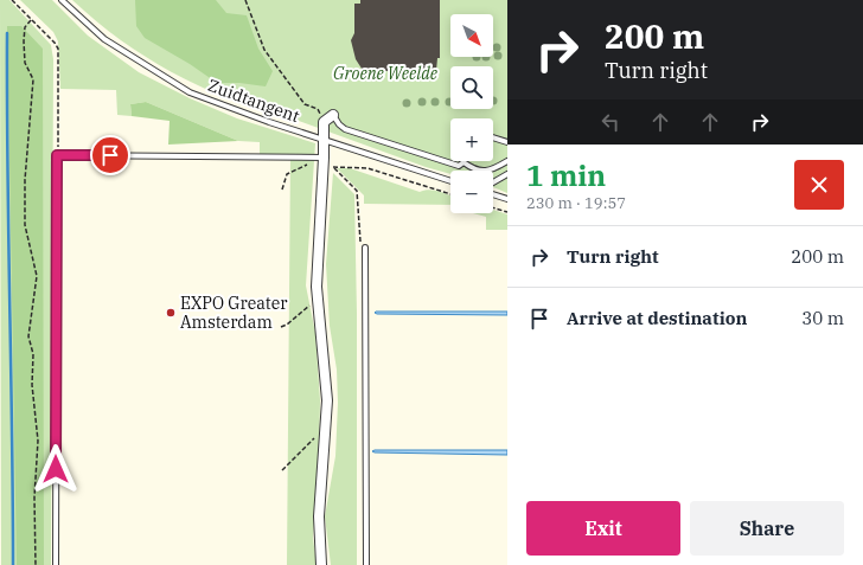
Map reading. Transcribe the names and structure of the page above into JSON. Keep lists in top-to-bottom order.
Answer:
{
  "streets": {
    "lane": ["Zuidtangent"]
  },
  "parks": ["Groene Weelde"],
  "places": ["EXPO Greater Amsterdam"],
  "north": "bottom right",
  "page": {
    "turn": ["200 m", "Turn right"],
    "map_buttons": ["+", "−"],
    "heading": ["1 min", "230 m · 19:57"],
    "list": [
      {
        "name": "Turn right",
        "value": "200 m"
      },
      {
        "name": "Arrive at destination",
        "value": "30 m"
      }
    ],
    "buttons": ["Exit", "Share"]
  }
}
